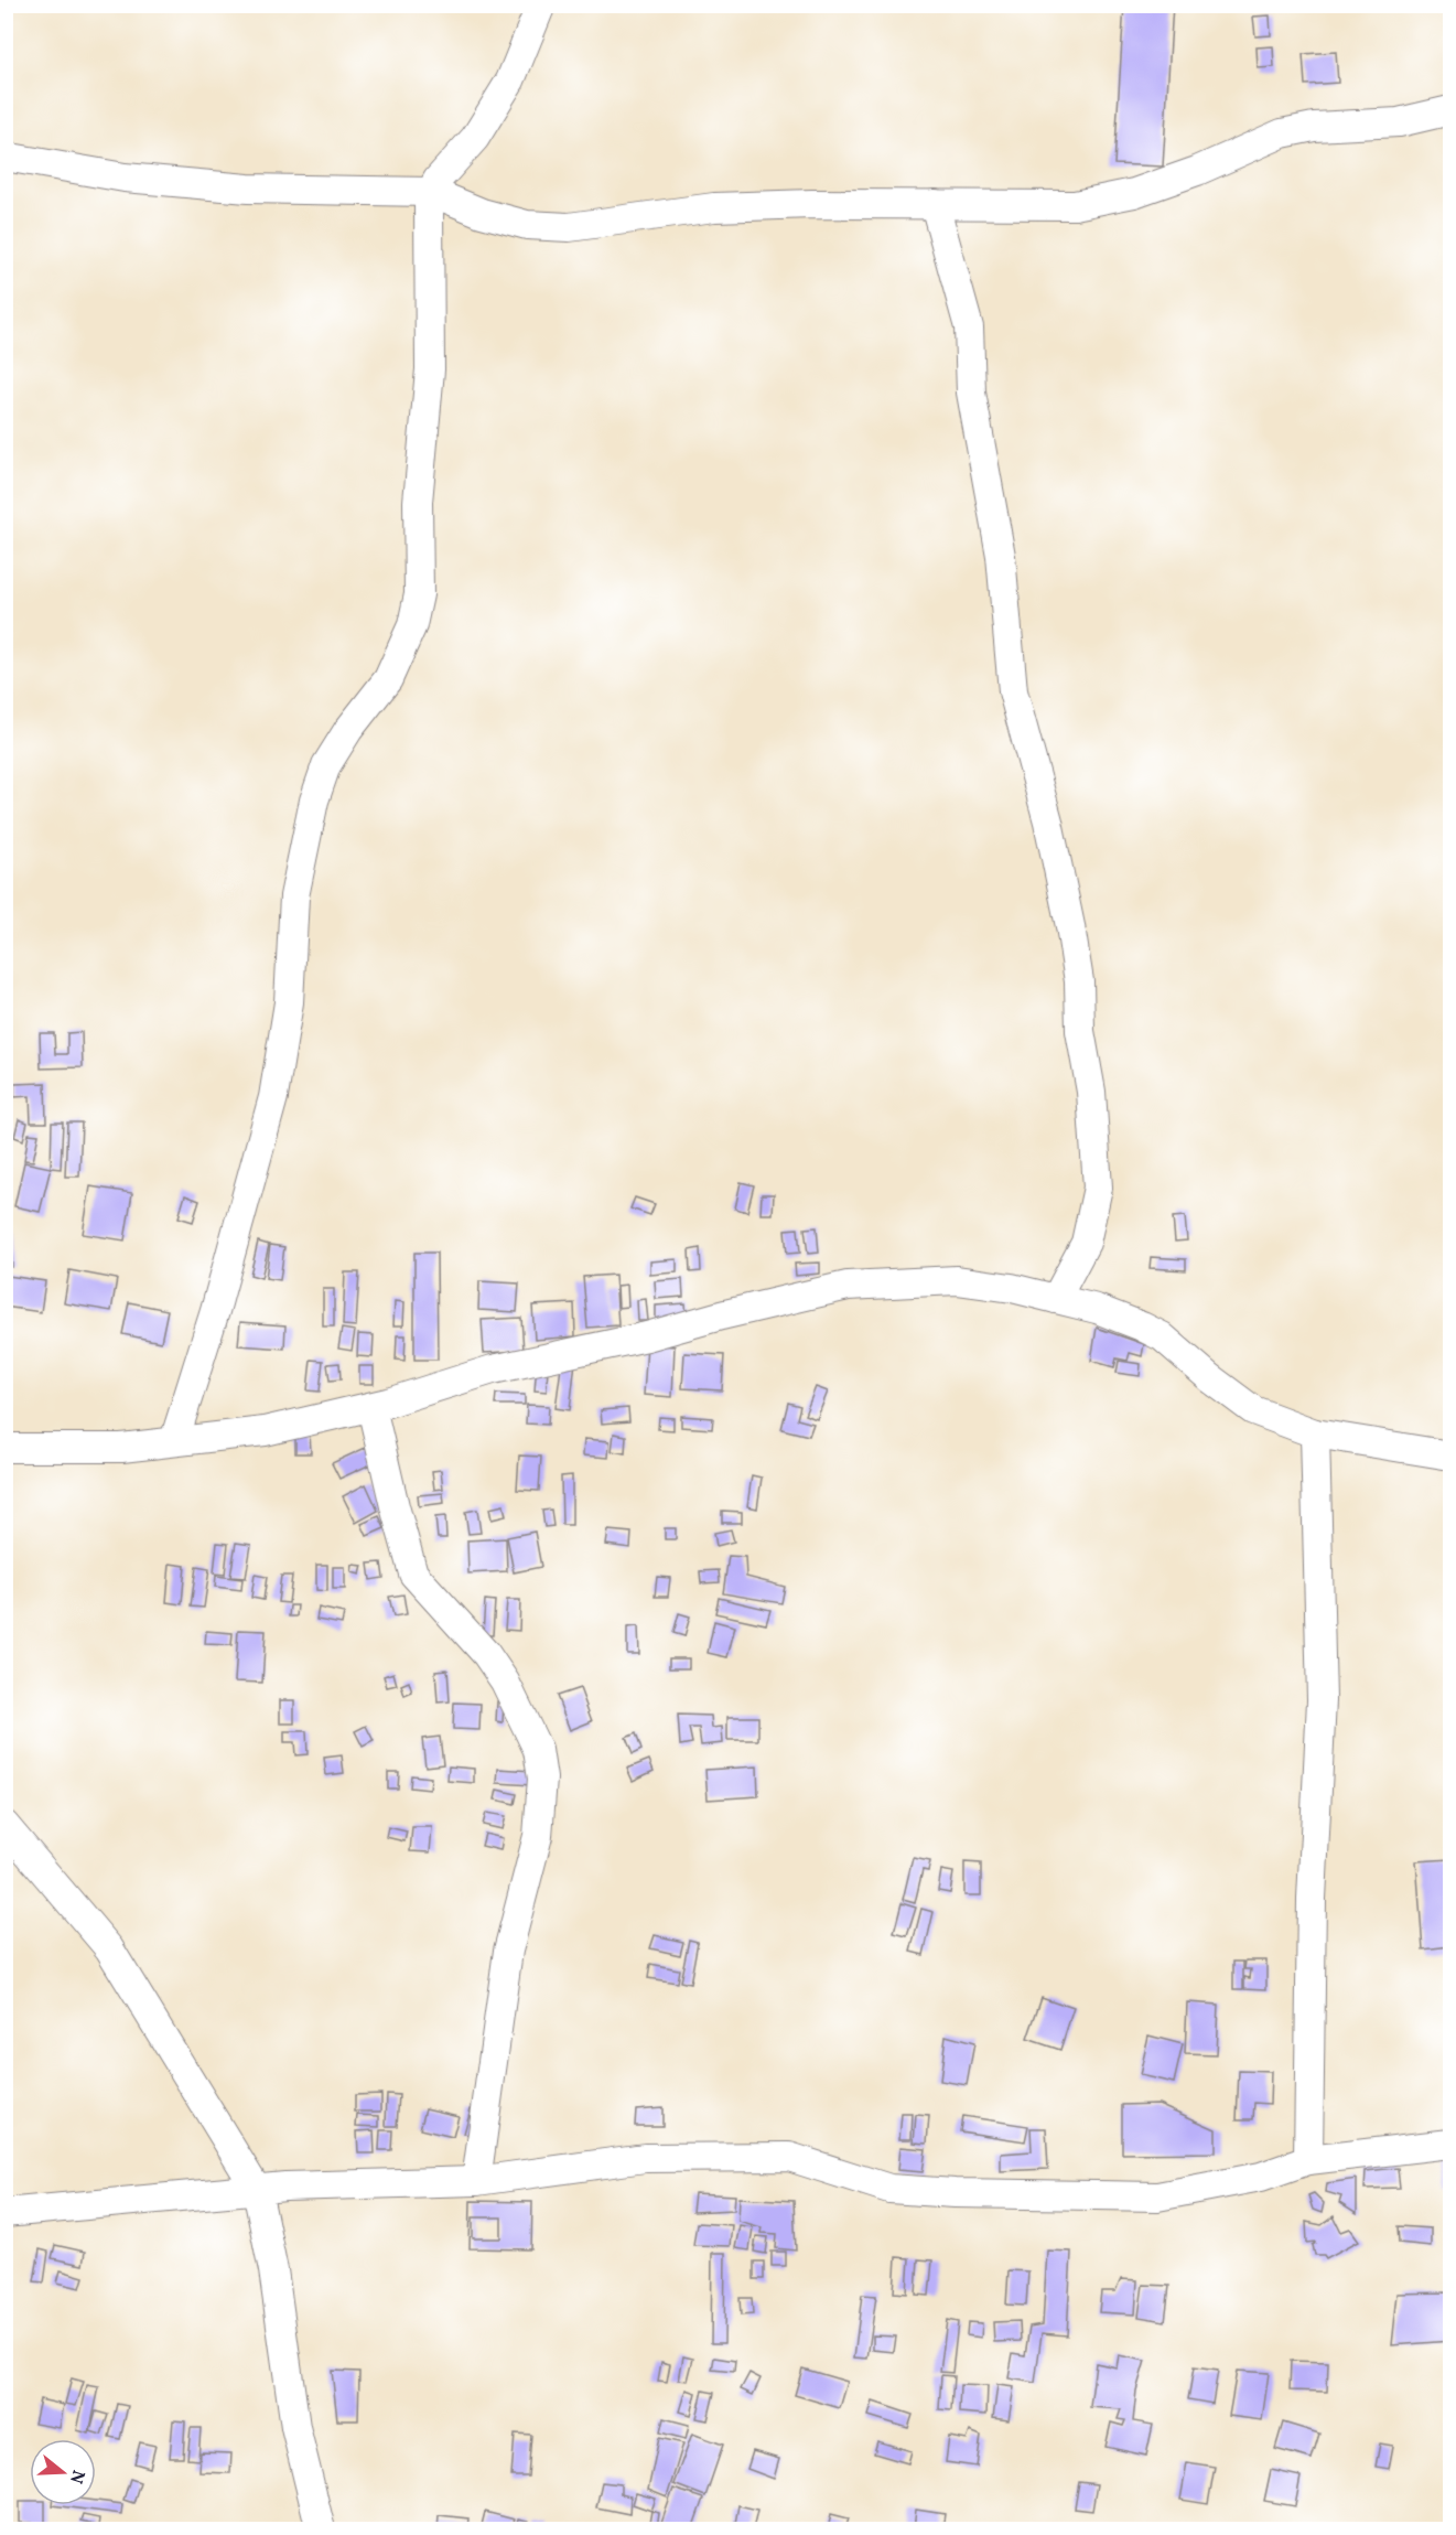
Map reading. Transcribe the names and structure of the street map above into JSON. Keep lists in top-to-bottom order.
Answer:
{
  "north": "right"
}
